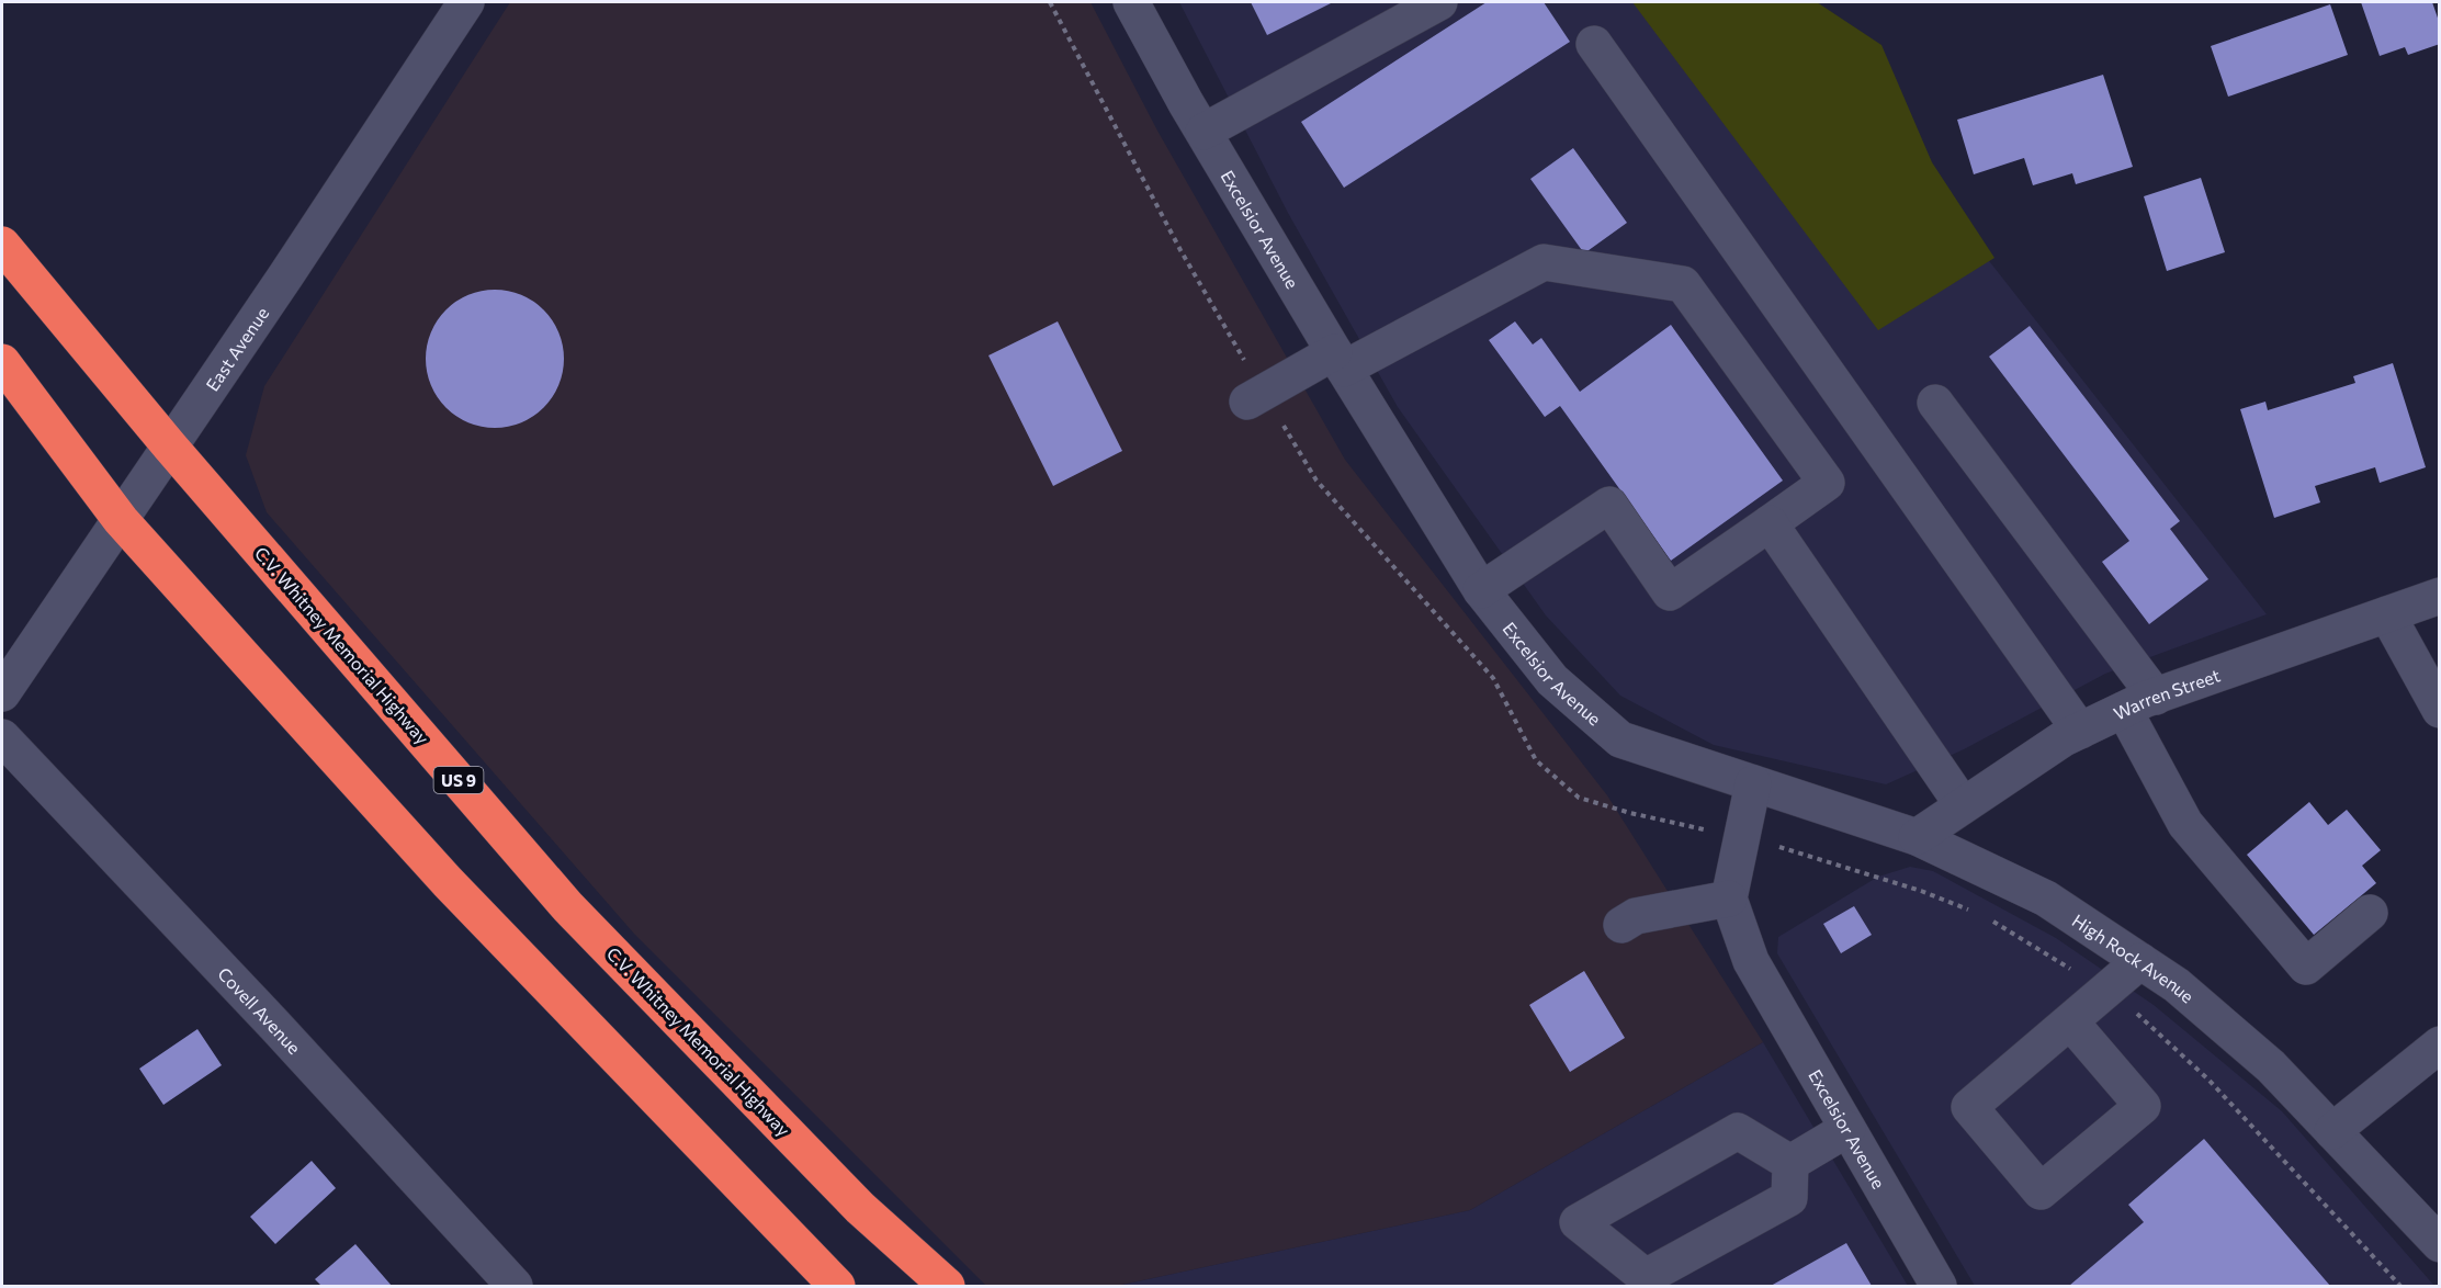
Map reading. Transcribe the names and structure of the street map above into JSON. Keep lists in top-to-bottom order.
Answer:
{
  "streets": {
    "highway": ["C.V. Whitney Memorial Highway", "US 9"],
    "street": [
      "Excelsior Avenue",
      "East Avenue",
      "Warren Street",
      "High Rock Avenue",
      "Covell Avenue"
    ]
  },
  "crossings": [
    ["Excelsior Avenue", "High Rock Avenue"],
    ["East Avenue", "C.V. Whitney Memorial Highway"],
    ["Warren Street", "High Rock Avenue"]
  ]
}
